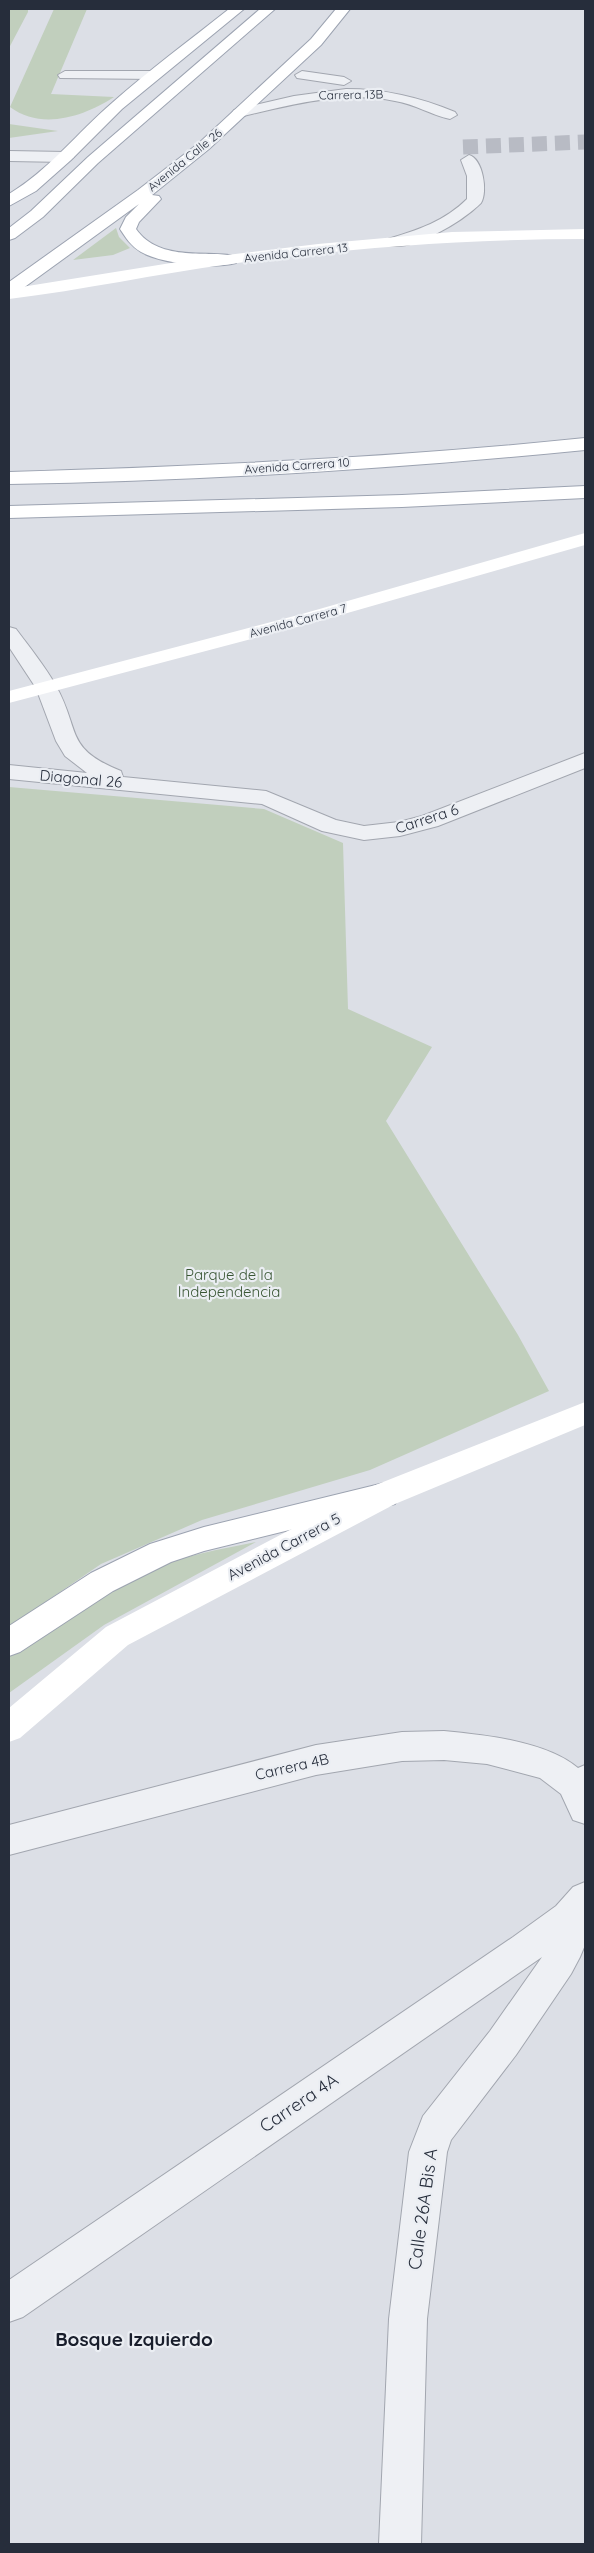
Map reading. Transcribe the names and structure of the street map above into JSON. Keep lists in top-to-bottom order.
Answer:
{
  "streets": {
    "main road": [
      "Avenida Calle 26",
      "Avenida Carrera 13",
      "Avenida Carrera 10",
      "Avenida Carrera 7",
      "Avenida Carrera 5"
    ],
    "street": [
      "Carrera 13B",
      "Diagonal 26",
      "Carrera 6",
      "Carrera 4B",
      "Carrera 4A",
      "Calle 26A Bis A"
    ]
  },
  "crossings": [
    ["Carrera 13B", "Avenida Calle 26"],
    ["Avenida Calle 26", "Avenida Carrera 13"],
    ["Avenida Carrera 7", "Diagonal 26"],
    ["Diagonal 26", "Carrera 6"],
    ["Carrera 4A", "Calle 26A Bis A"]
  ],
  "districts": ["Bosque Izquierdo"],
  "parks": ["Parque de la Independencia"]
}
